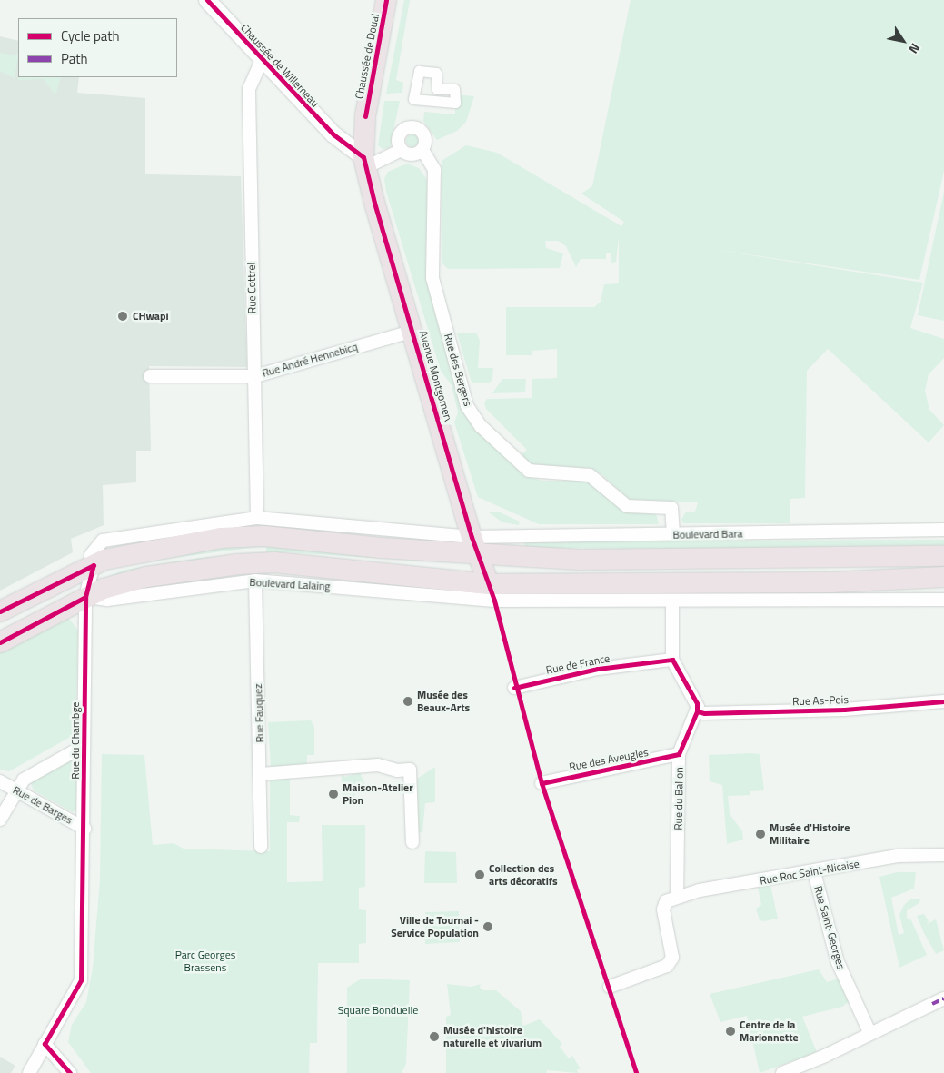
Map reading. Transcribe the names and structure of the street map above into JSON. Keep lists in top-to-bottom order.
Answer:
{
  "streets": {
    "main road": [
      "Chaussée de Douai",
      "Avenue Montgomery",
      "Boulevard Bara",
      "Boulevard Lalaing"
    ],
    "street": [
      "Chaussée de Willemeau",
      "Rue Cottrel",
      "Rue André Hennebicq",
      "Rue des Bergers",
      "Rue de France",
      "Rue As-Pois",
      "Rue Fauquez",
      "Rue du Chambge",
      "Rue des Aveugles",
      "Rue du Ballon",
      "Rue de Barges",
      "Rue Roc Saint-Nicaise",
      "Rue Saint-Georges"
    ]
  },
  "crossings": [
    ["Chaussée de Douai", "Chaussée de Willemeau"],
    ["Chaussée de Douai", "Avenue Montgomery"],
    ["Chaussée de Willemeau", "Rue Cottrel"],
    ["Chaussée de Willemeau", "Avenue Montgomery"],
    ["Rue Cottrel", "Rue André Hennebicq"],
    ["Rue André Hennebicq", "Avenue Montgomery"],
    ["Rue des Bergers", "Boulevard Bara"],
    ["Avenue Montgomery", "Boulevard Bara"],
    ["Avenue Montgomery", "Boulevard Lalaing"],
    ["Boulevard Bara", "Boulevard Lalaing"],
    ["Boulevard Lalaing", "Rue Fauquez"],
    ["Boulevard Lalaing", "Rue du Chambge"],
    ["Rue As-Pois", "Rue du Ballon"],
    ["Rue du Chambge", "Rue de Barges"],
    ["Rue des Aveugles", "Rue du Ballon"],
    ["Rue du Ballon", "Rue Roc Saint-Nicaise"],
    ["Rue Roc Saint-Nicaise", "Rue Saint-Georges"]
  ],
  "parks": ["Parc Georges Brassens", "Square Bonduelle"],
  "places": [
    "CHwapi",
    "Musée des Beaux-Arts",
    "Maison-Atelier Pion",
    "Musée d'Histoire Militaire",
    "Collection des arts décoratifs",
    "Ville de Tournai - Service Population",
    "Centre de la Marionnette",
    "Musée d'histoire naturelle et vivarium"
  ],
  "legend": ["Cycle path", "Path"],
  "north": "bottom right"
}
